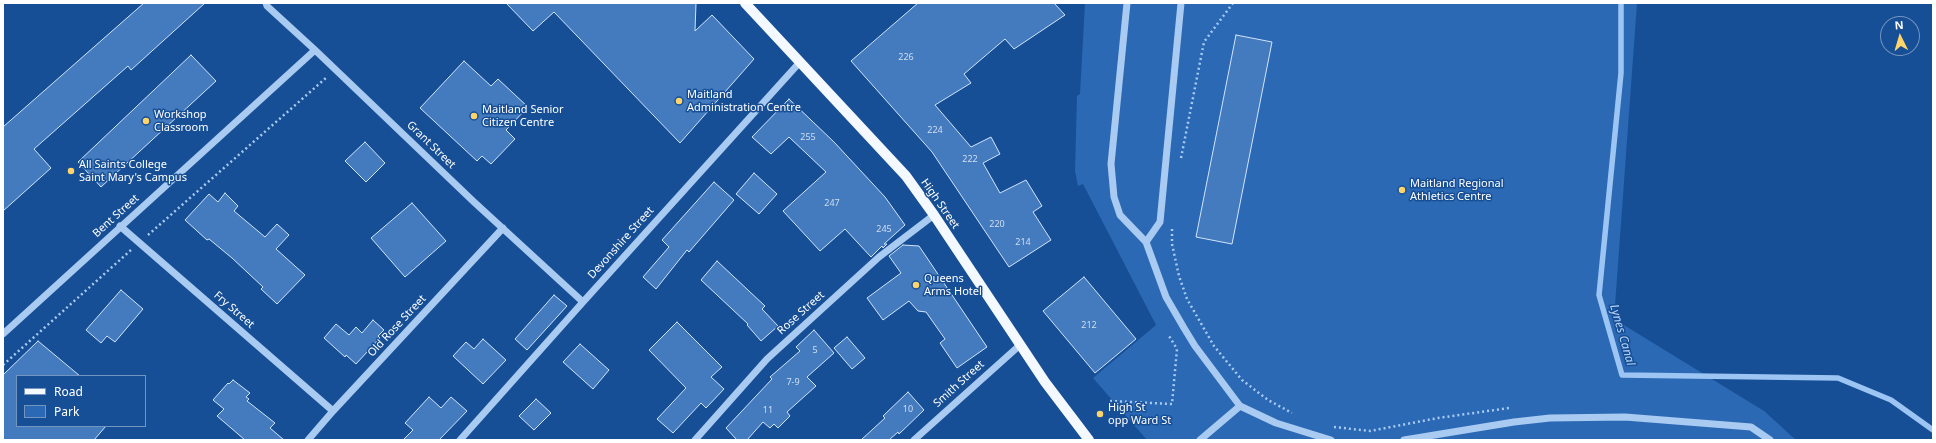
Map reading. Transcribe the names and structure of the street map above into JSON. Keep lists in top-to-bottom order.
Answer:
{
  "streets": {
    "main road": ["High Street"],
    "street": [
      "Grant Street",
      "Bent Street",
      "Devonshire Street",
      "Fry Street",
      "Rose Street",
      "Old Rose Street",
      "Smith Street"
    ]
  },
  "crossings": [
    ["Grant Street", "Bent Street"],
    ["Grant Street", "Devonshire Street"],
    ["Grant Street", "Old Rose Street"],
    ["High Street", "Devonshire Street"],
    ["High Street", "Rose Street"],
    ["High Street", "Smith Street"],
    ["Bent Street", "Fry Street"],
    ["Fry Street", "Old Rose Street"]
  ],
  "water": ["Lynes Canal"],
  "places": [
    "Maitland Administration Centre",
    "Maitland Senior Citizen Centre",
    "Workshop Classroom",
    "All Saints College Saint Mary's Campus",
    "Maitland Regional Athletics Centre",
    "Queens Arms Hotel",
    "High St opp Ward St"
  ],
  "house_numbers": [
    "226",
    "224",
    "255",
    "222",
    "247",
    "220",
    "245",
    "214",
    "212",
    "5",
    "7-9",
    "10",
    "11"
  ],
  "legend": ["Road", "Park"],
  "north": "top"
}
